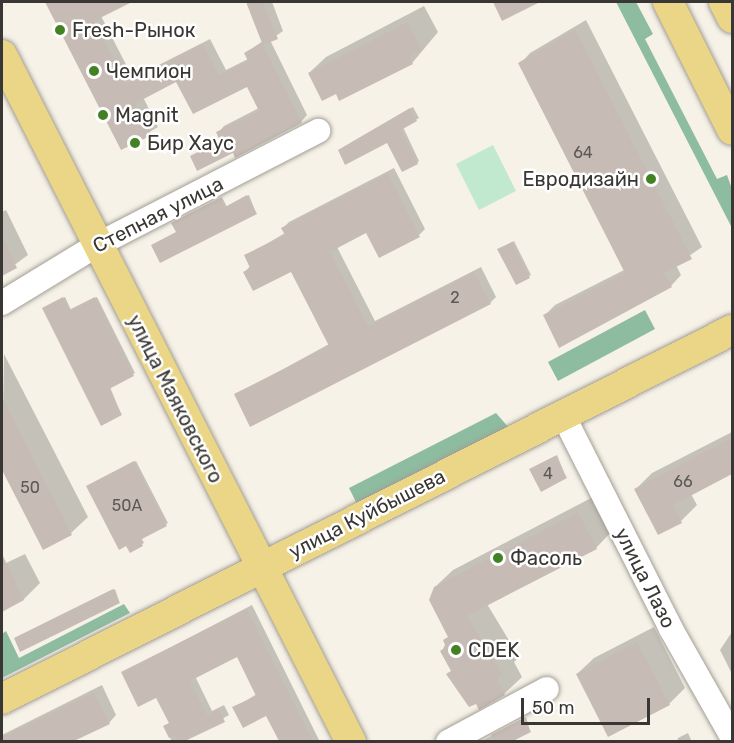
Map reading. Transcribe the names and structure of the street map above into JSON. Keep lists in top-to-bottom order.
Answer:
{
  "streets": {
    "main road": ["улица Маяковского", "улица Куйбышева"],
    "street": ["Степная улица", "улица Лазо"]
  },
  "crossings": [
    ["Степная улица", "улица Маяковского"],
    ["улица Маяковского", "улица Куйбышева"],
    ["улица Куйбышева", "улица Лазо"]
  ],
  "places": [
    "Fresh-Рынок",
    "Чемпион",
    "Magnit",
    "Бир Хаус",
    "Евродизайн",
    "Фасоль",
    "CDEK"
  ],
  "house_numbers": [
    "64",
    "2",
    "4",
    "66",
    "50",
    "50А"
  ],
  "scale_bar": "50 m"
}
